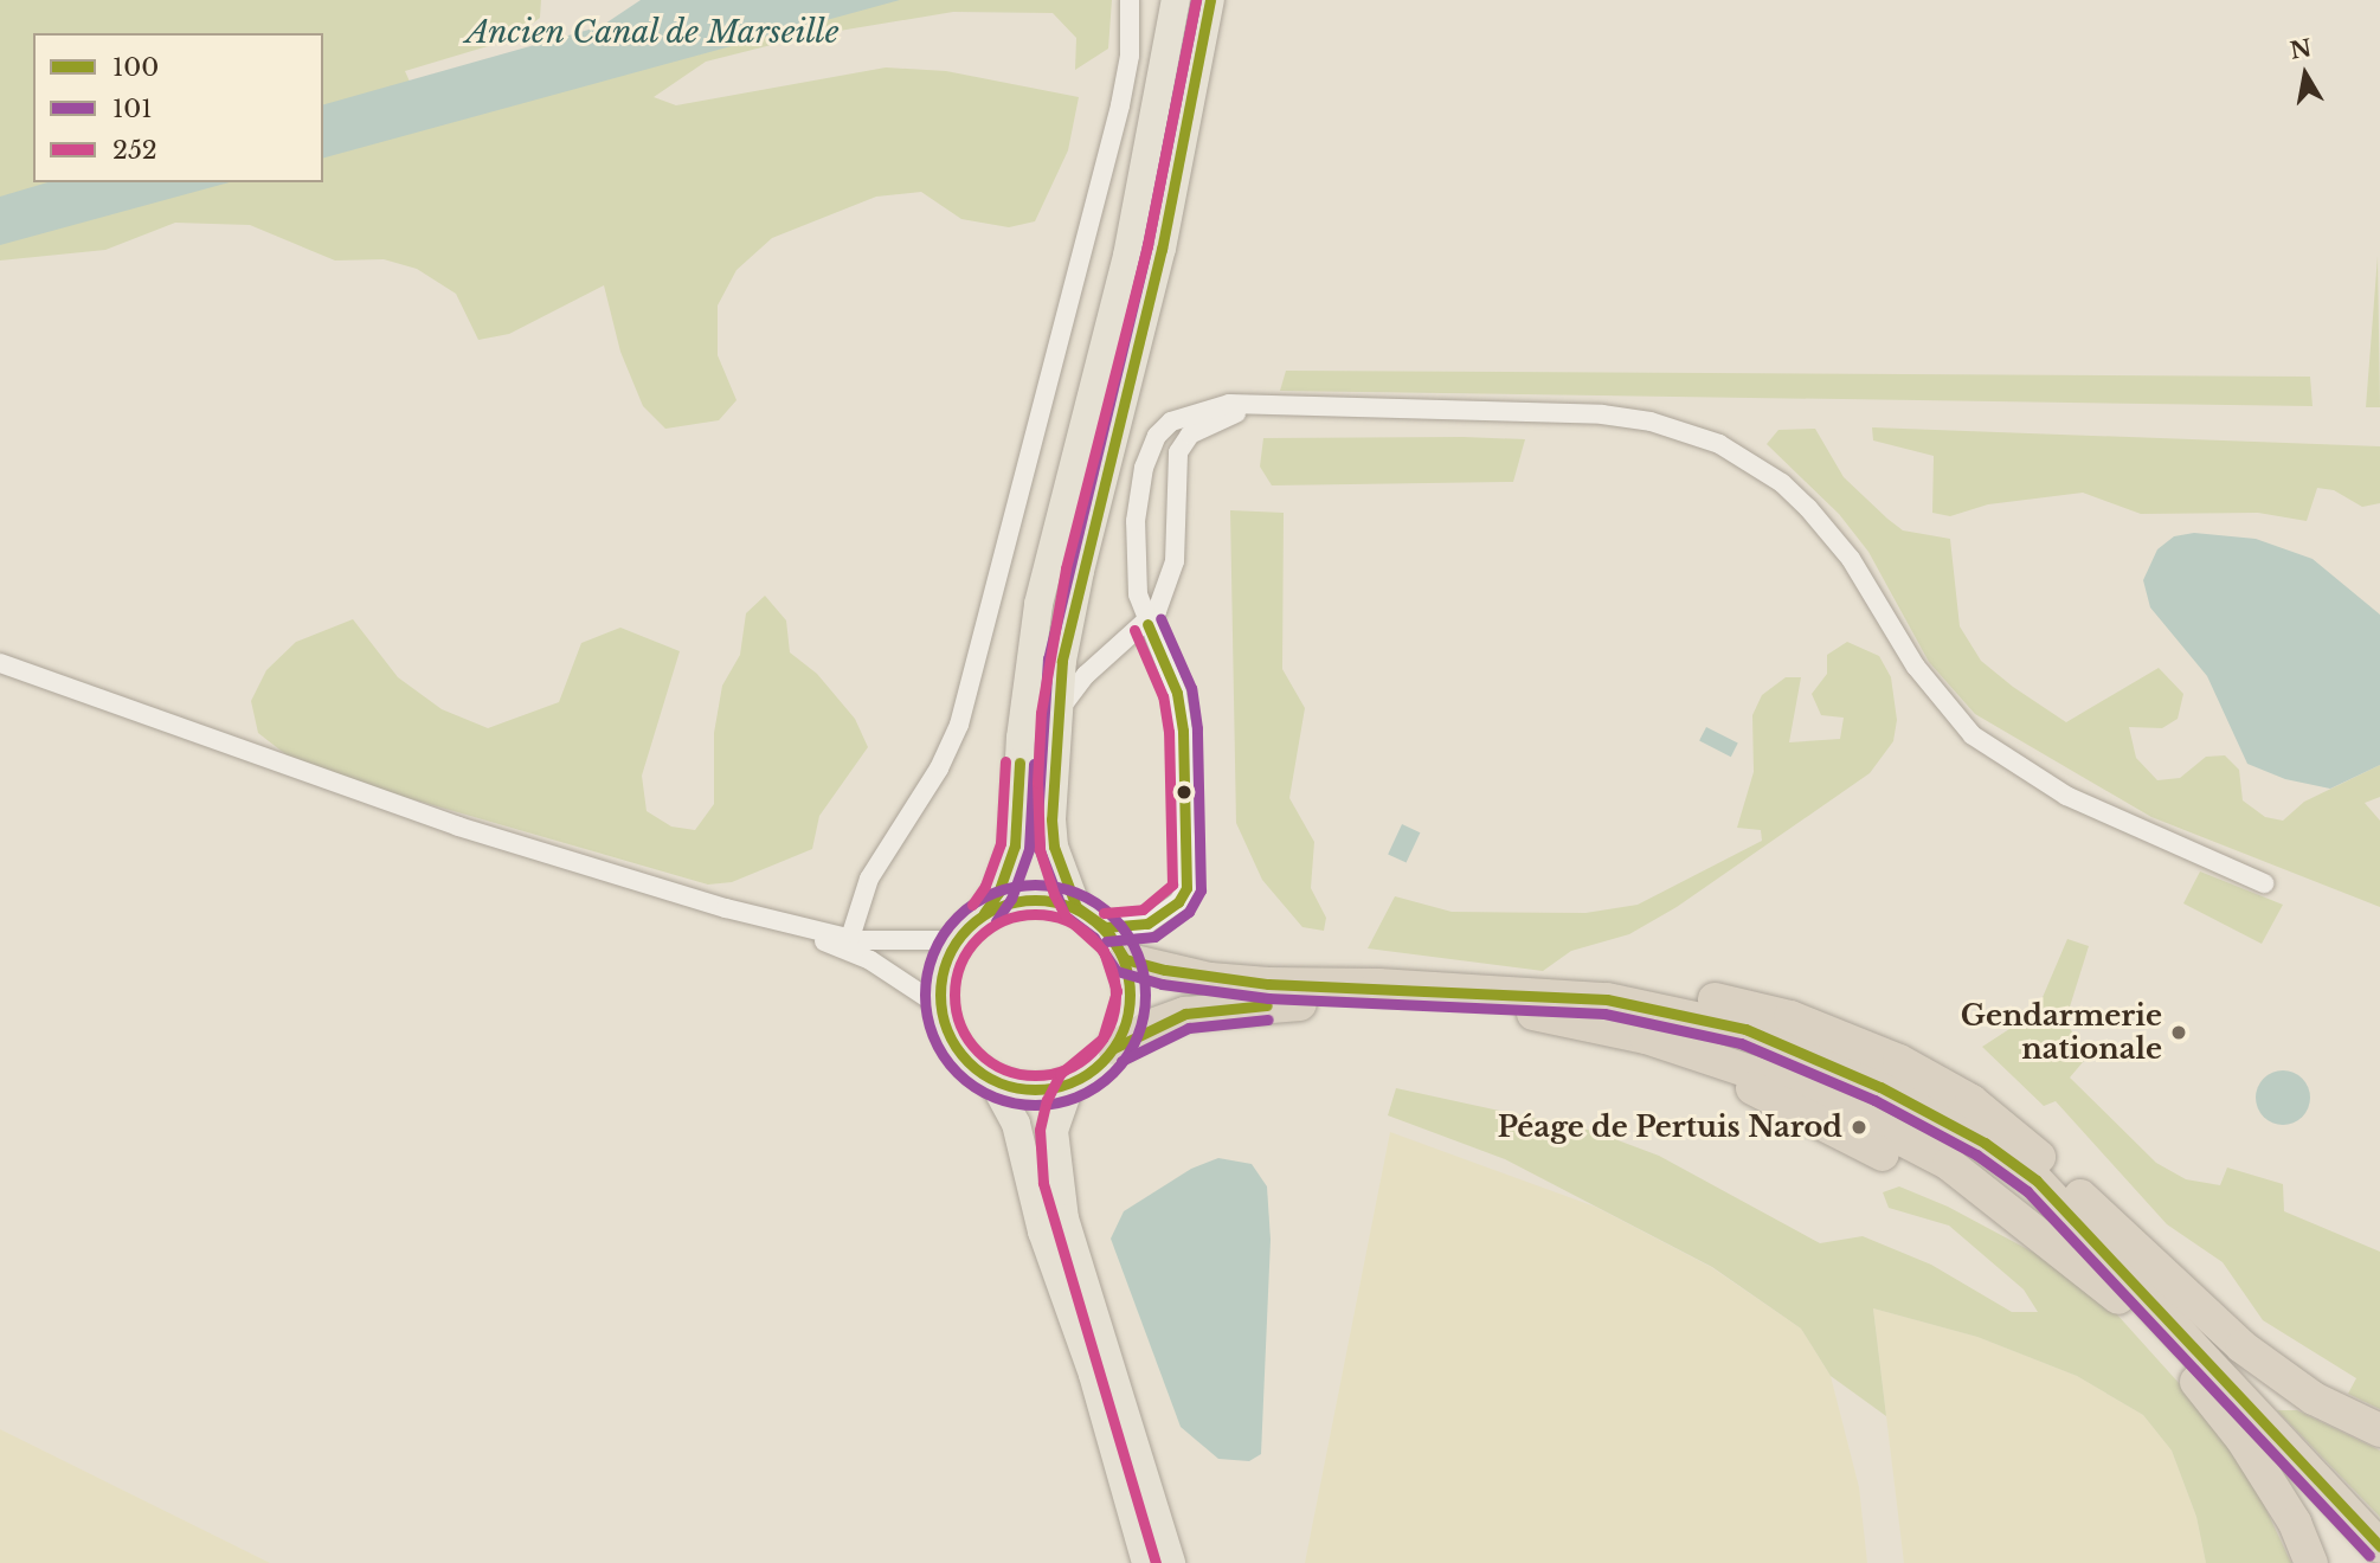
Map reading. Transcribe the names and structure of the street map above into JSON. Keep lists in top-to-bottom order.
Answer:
{
  "water": ["Ancien Canal de Marseille"],
  "places": ["Gendarmerie nationale", "Péage de Pertuis Narod"],
  "lines": ["transit line 100", "transit line 101", "transit line 252"],
  "legend": ["100", "101", "252"],
  "north": "top"
}
